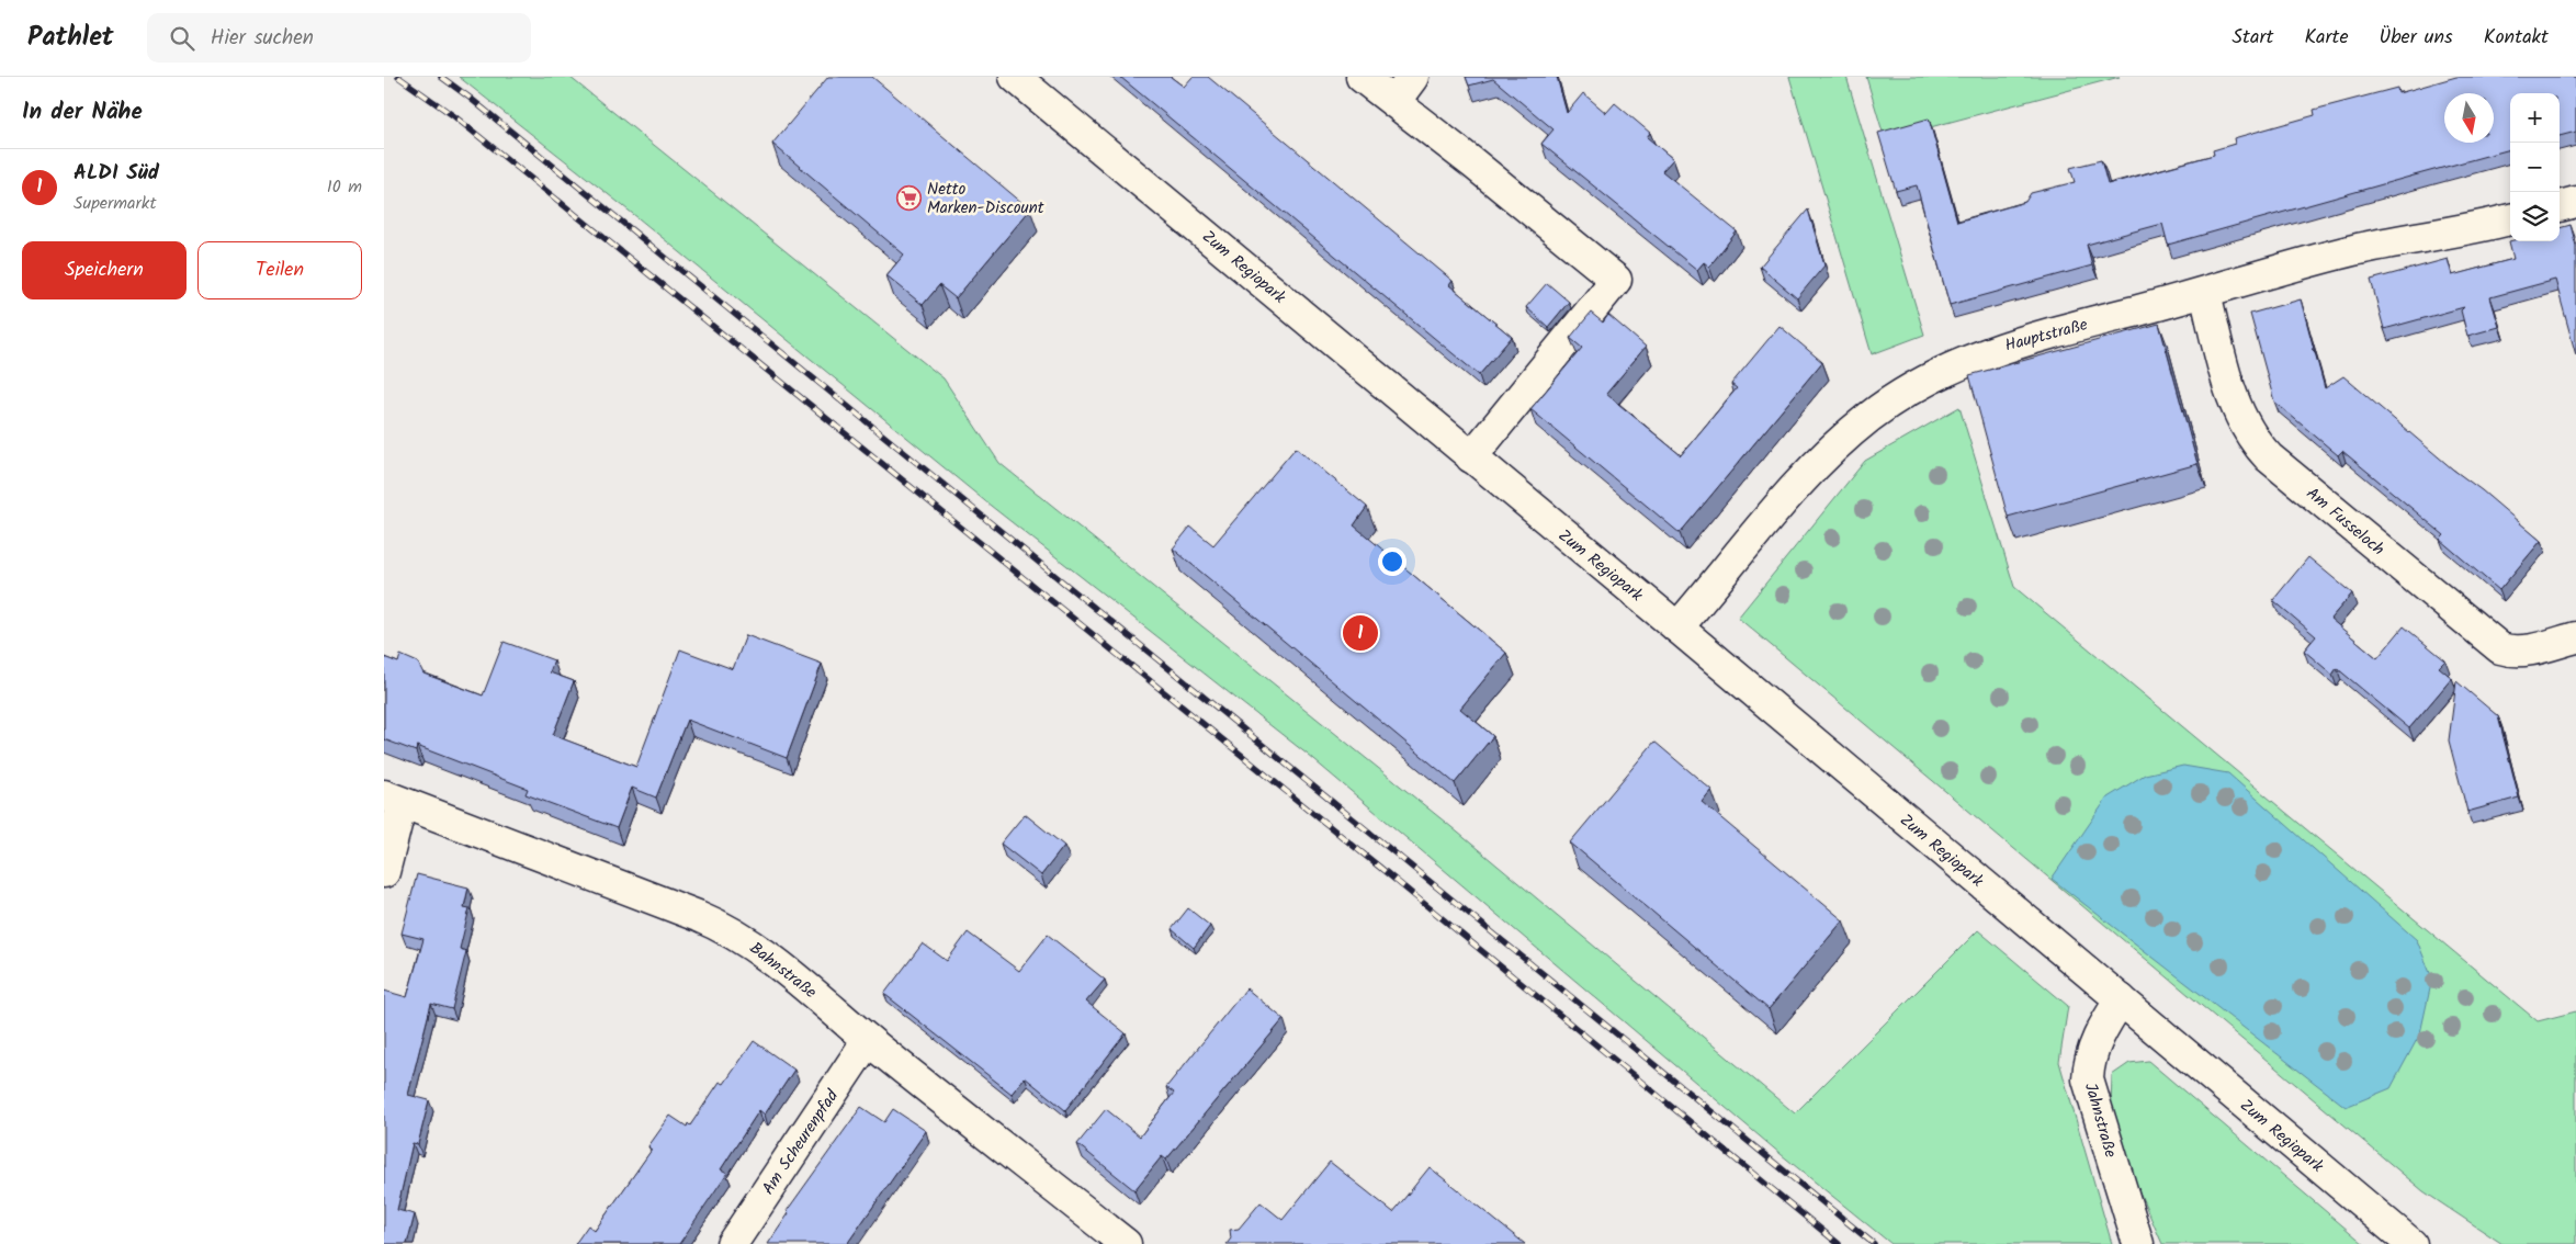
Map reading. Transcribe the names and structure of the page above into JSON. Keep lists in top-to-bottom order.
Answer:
{
  "streets": {
    "street": [
      "Zum Regiopark",
      "Hauptstraße",
      "Am Fusseloch",
      "Bahnstraße",
      "Jahnstraße",
      "Am Scheurenpfad"
    ]
  },
  "crossings": [
    ["Zum Regiopark", "Hauptstraße"],
    ["Zum Regiopark", "Jahnstraße"],
    ["Hauptstraße", "Am Fusseloch"],
    ["Bahnstraße", "Am Scheurenpfad"]
  ],
  "places": {
    "supermarket": ["Netto Marken-Discount"]
  },
  "north": "bottom",
  "page": {
    "header": "Pathlet",
    "search": "Hier suchen",
    "nav": [
      "Start",
      "Karte",
      "Über uns",
      "Kontakt"
    ],
    "heading": "In der Nähe",
    "map_buttons": ["+", "−"],
    "list": [
      {
        "mark": "1",
        "name": "ALDI Süd",
        "note": "Supermarkt",
        "value": "10 m"
      }
    ],
    "buttons": ["Speichern", "Teilen"],
    "pins": "1"
  }
}
